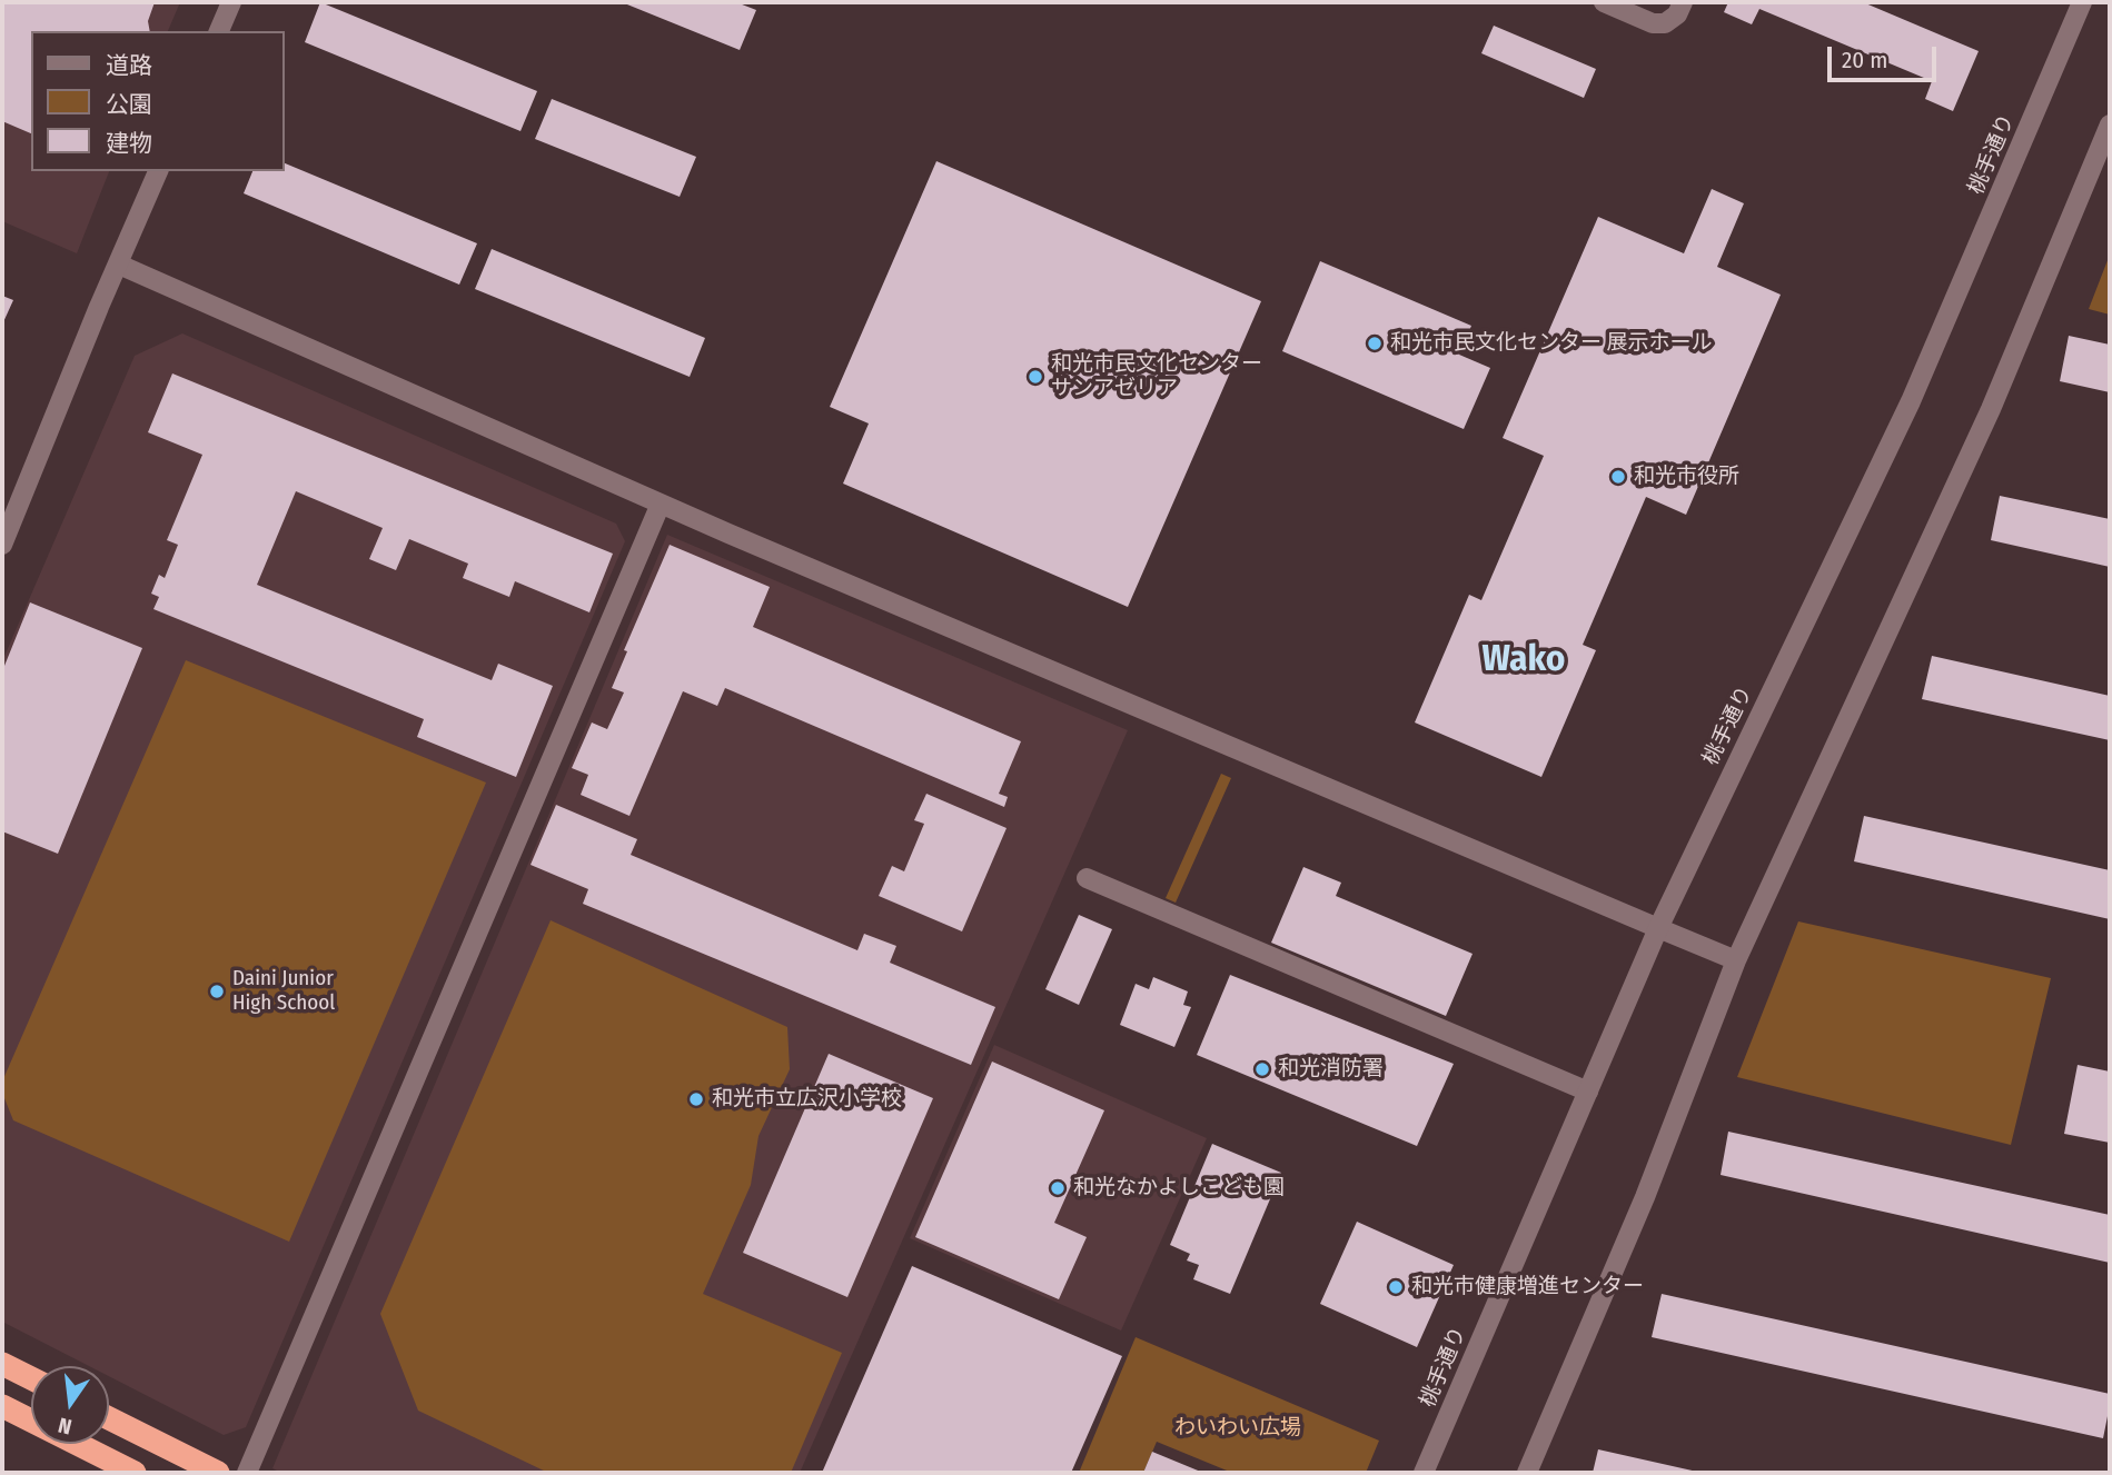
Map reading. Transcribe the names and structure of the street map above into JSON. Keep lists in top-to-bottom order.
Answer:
{
  "streets": {
    "street": ["桃手通り"]
  },
  "districts": ["Wako"],
  "parks": ["わいわい広場"],
  "places": [
    "和光市民文化センター 展示ホール",
    "和光市民文化センター サンアゼリア",
    "和光市役所",
    "Daini Junior High School",
    "和光消防署",
    "和光市立広沢小学校",
    "和光なかよしこども園",
    "和光市健康増進センター"
  ],
  "legend": ["道路", "公園", "建物"],
  "scale_bar": "20 m",
  "north": "bottom"
}
